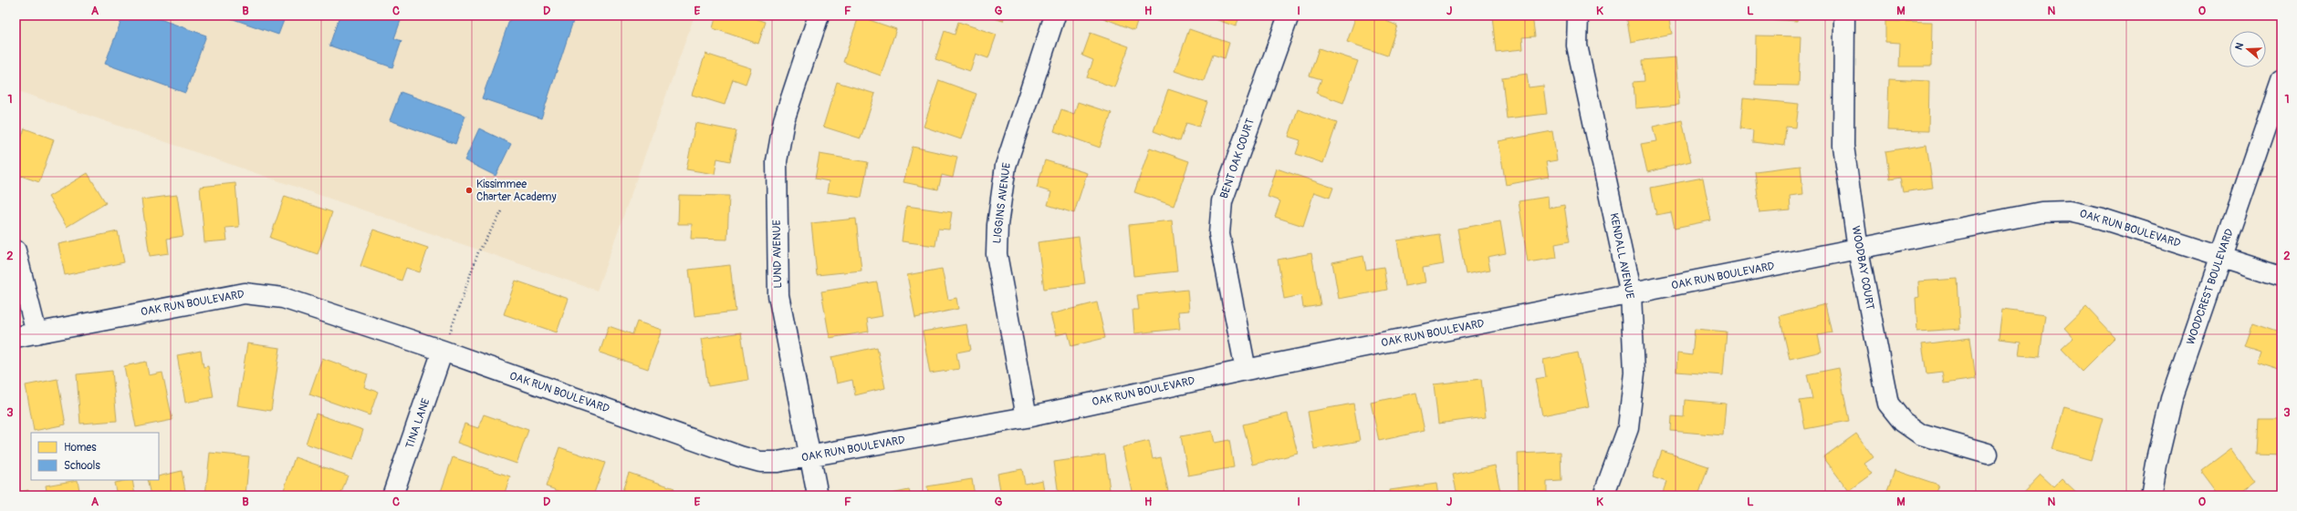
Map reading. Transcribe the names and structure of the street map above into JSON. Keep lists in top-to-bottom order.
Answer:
{
  "streets": {
    "street": [
      "BENT OAK COURT",
      "LIGGINS AVENUE",
      "OAK RUN BOULEVARD",
      "LUND AVENUE",
      "KENDALL AVENUE",
      "WOODBAY COURT",
      "WOODCREST BOULEVARD",
      "TINA LANE"
    ]
  },
  "crossings": [
    ["BENT OAK COURT", "OAK RUN BOULEVARD"],
    ["LIGGINS AVENUE", "OAK RUN BOULEVARD"],
    ["OAK RUN BOULEVARD", "LUND AVENUE"],
    ["OAK RUN BOULEVARD", "KENDALL AVENUE"],
    ["OAK RUN BOULEVARD", "WOODBAY COURT"],
    ["OAK RUN BOULEVARD", "WOODCREST BOULEVARD"],
    ["OAK RUN BOULEVARD", "TINA LANE"]
  ],
  "places": ["Kissimmee Charter Academy"],
  "legend": ["Homes", "Schools"],
  "north": "left",
  "grid": {
    "columns": [
      "A",
      "B",
      "C",
      "D",
      "E",
      "F",
      "G",
      "H",
      "I",
      "J",
      "K",
      "L",
      "M",
      "N",
      "O"
    ],
    "rows": ["1", "2", "3"]
  }
}
